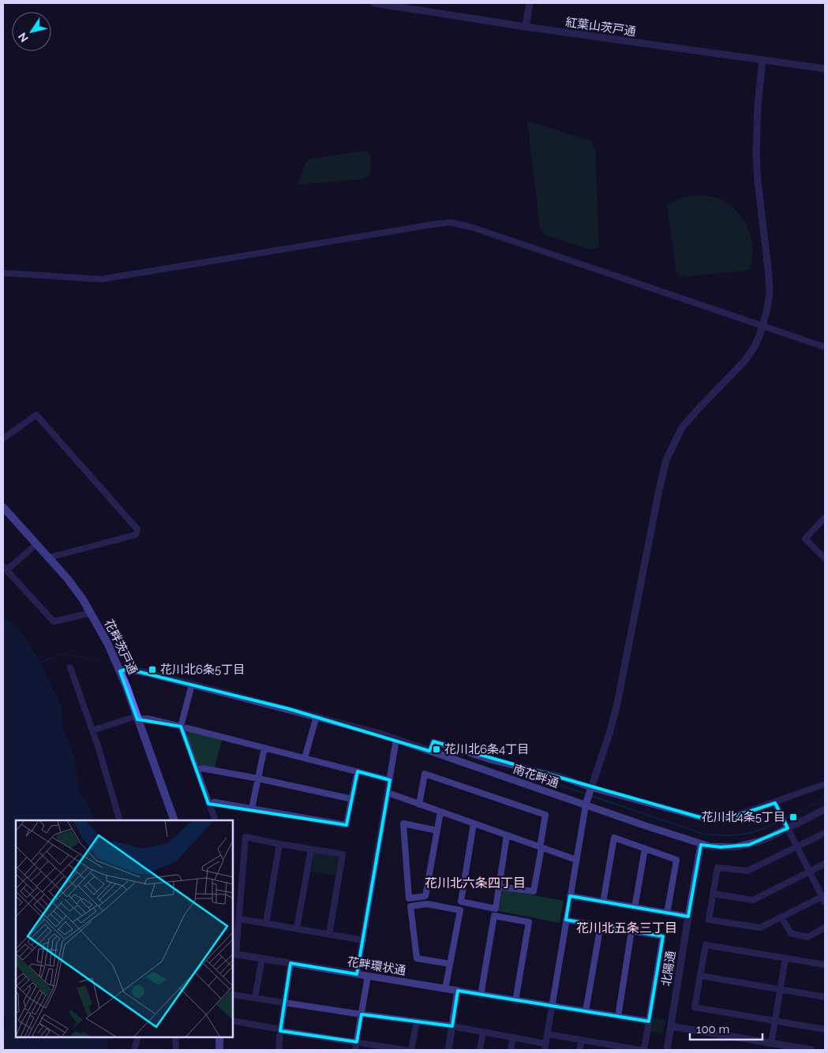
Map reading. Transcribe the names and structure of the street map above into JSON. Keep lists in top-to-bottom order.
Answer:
{
  "streets": {
    "main road": ["花畔茨戸通"],
    "street": [
      "紅葉山茨戸通",
      "南花畔通",
      "花畔環状通",
      "北陽通"
    ]
  },
  "crossings": [
    ["花畔茨戸通", "南花畔通"],
    ["南花畔通", "北陽通"]
  ],
  "districts": ["花川北六条四丁目", "花川北五条三丁目"],
  "places": {
    "transit": ["花川北6条5丁目", "花川北6条4丁目", "花川北4条5丁目"]
  },
  "scale_bar": "100 m",
  "north": "bottom left"
}
